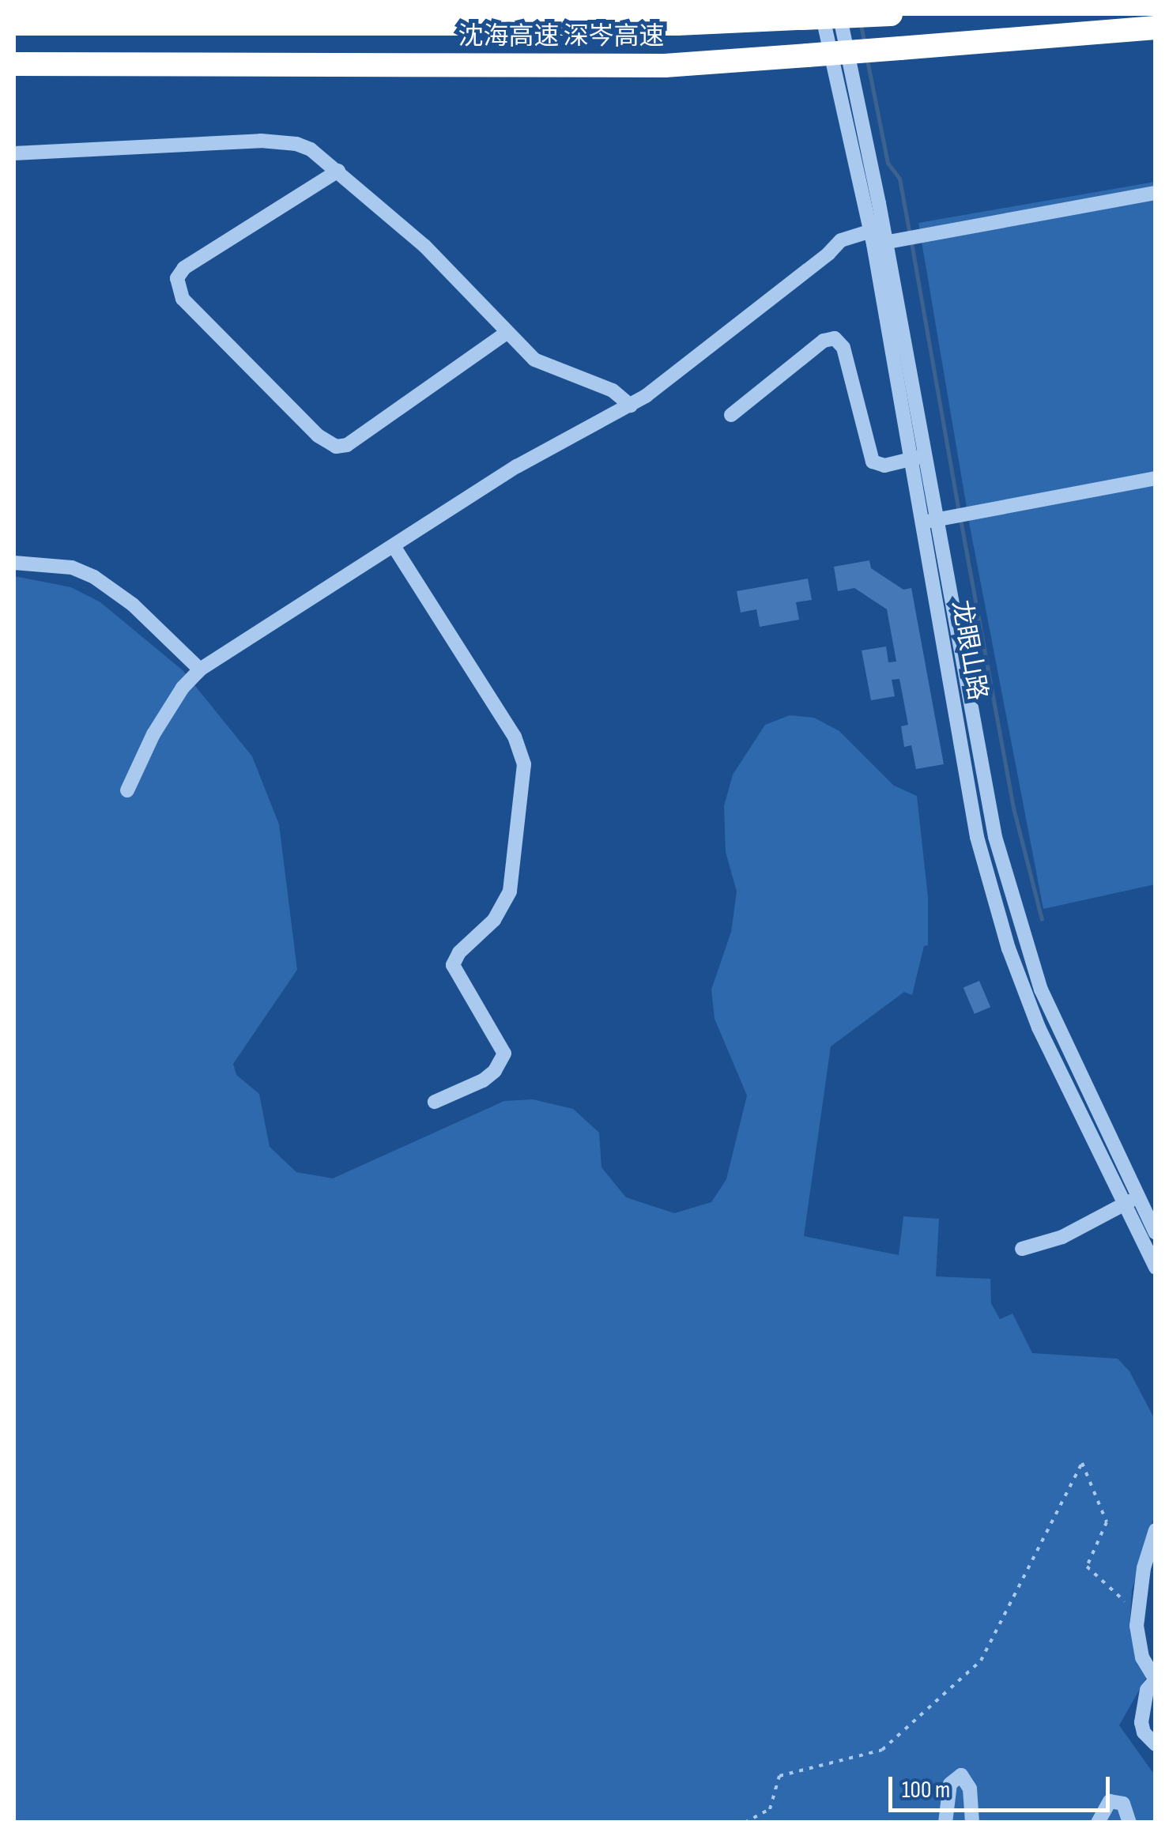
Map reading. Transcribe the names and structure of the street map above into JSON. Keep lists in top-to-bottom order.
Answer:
{
  "streets": {
    "highway": ["沈海高速 深岑高速"],
    "street": ["龙眼山路"]
  },
  "crossings": [
    ["沈海高速 深岑高速", "龙眼山路"]
  ],
  "scale_bar": "100 m"
}
